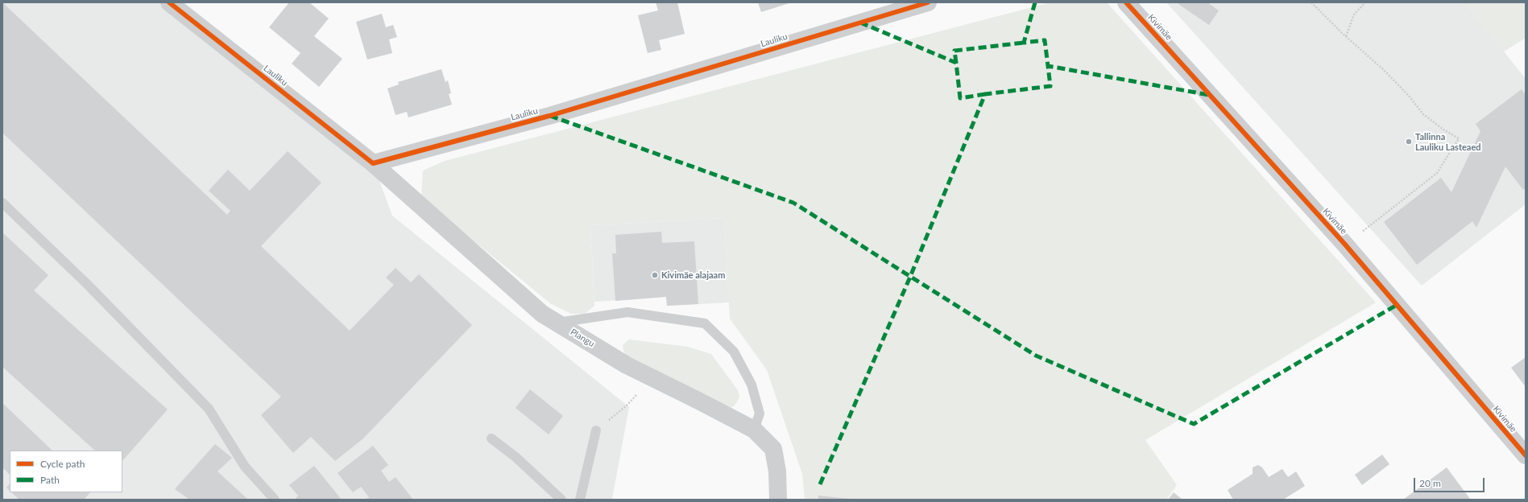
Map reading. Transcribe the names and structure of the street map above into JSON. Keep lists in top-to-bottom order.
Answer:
{
  "streets": {
    "street": ["Kivimäe", "Lauliku", "Plangu"]
  },
  "crossings": [
    ["Lauliku", "Plangu"]
  ],
  "places": ["Tallinna Lauliku Lasteaed", "Kivimäe alajaam"],
  "legend": ["Cycle path", "Path"],
  "scale_bar": "20 m"
}
